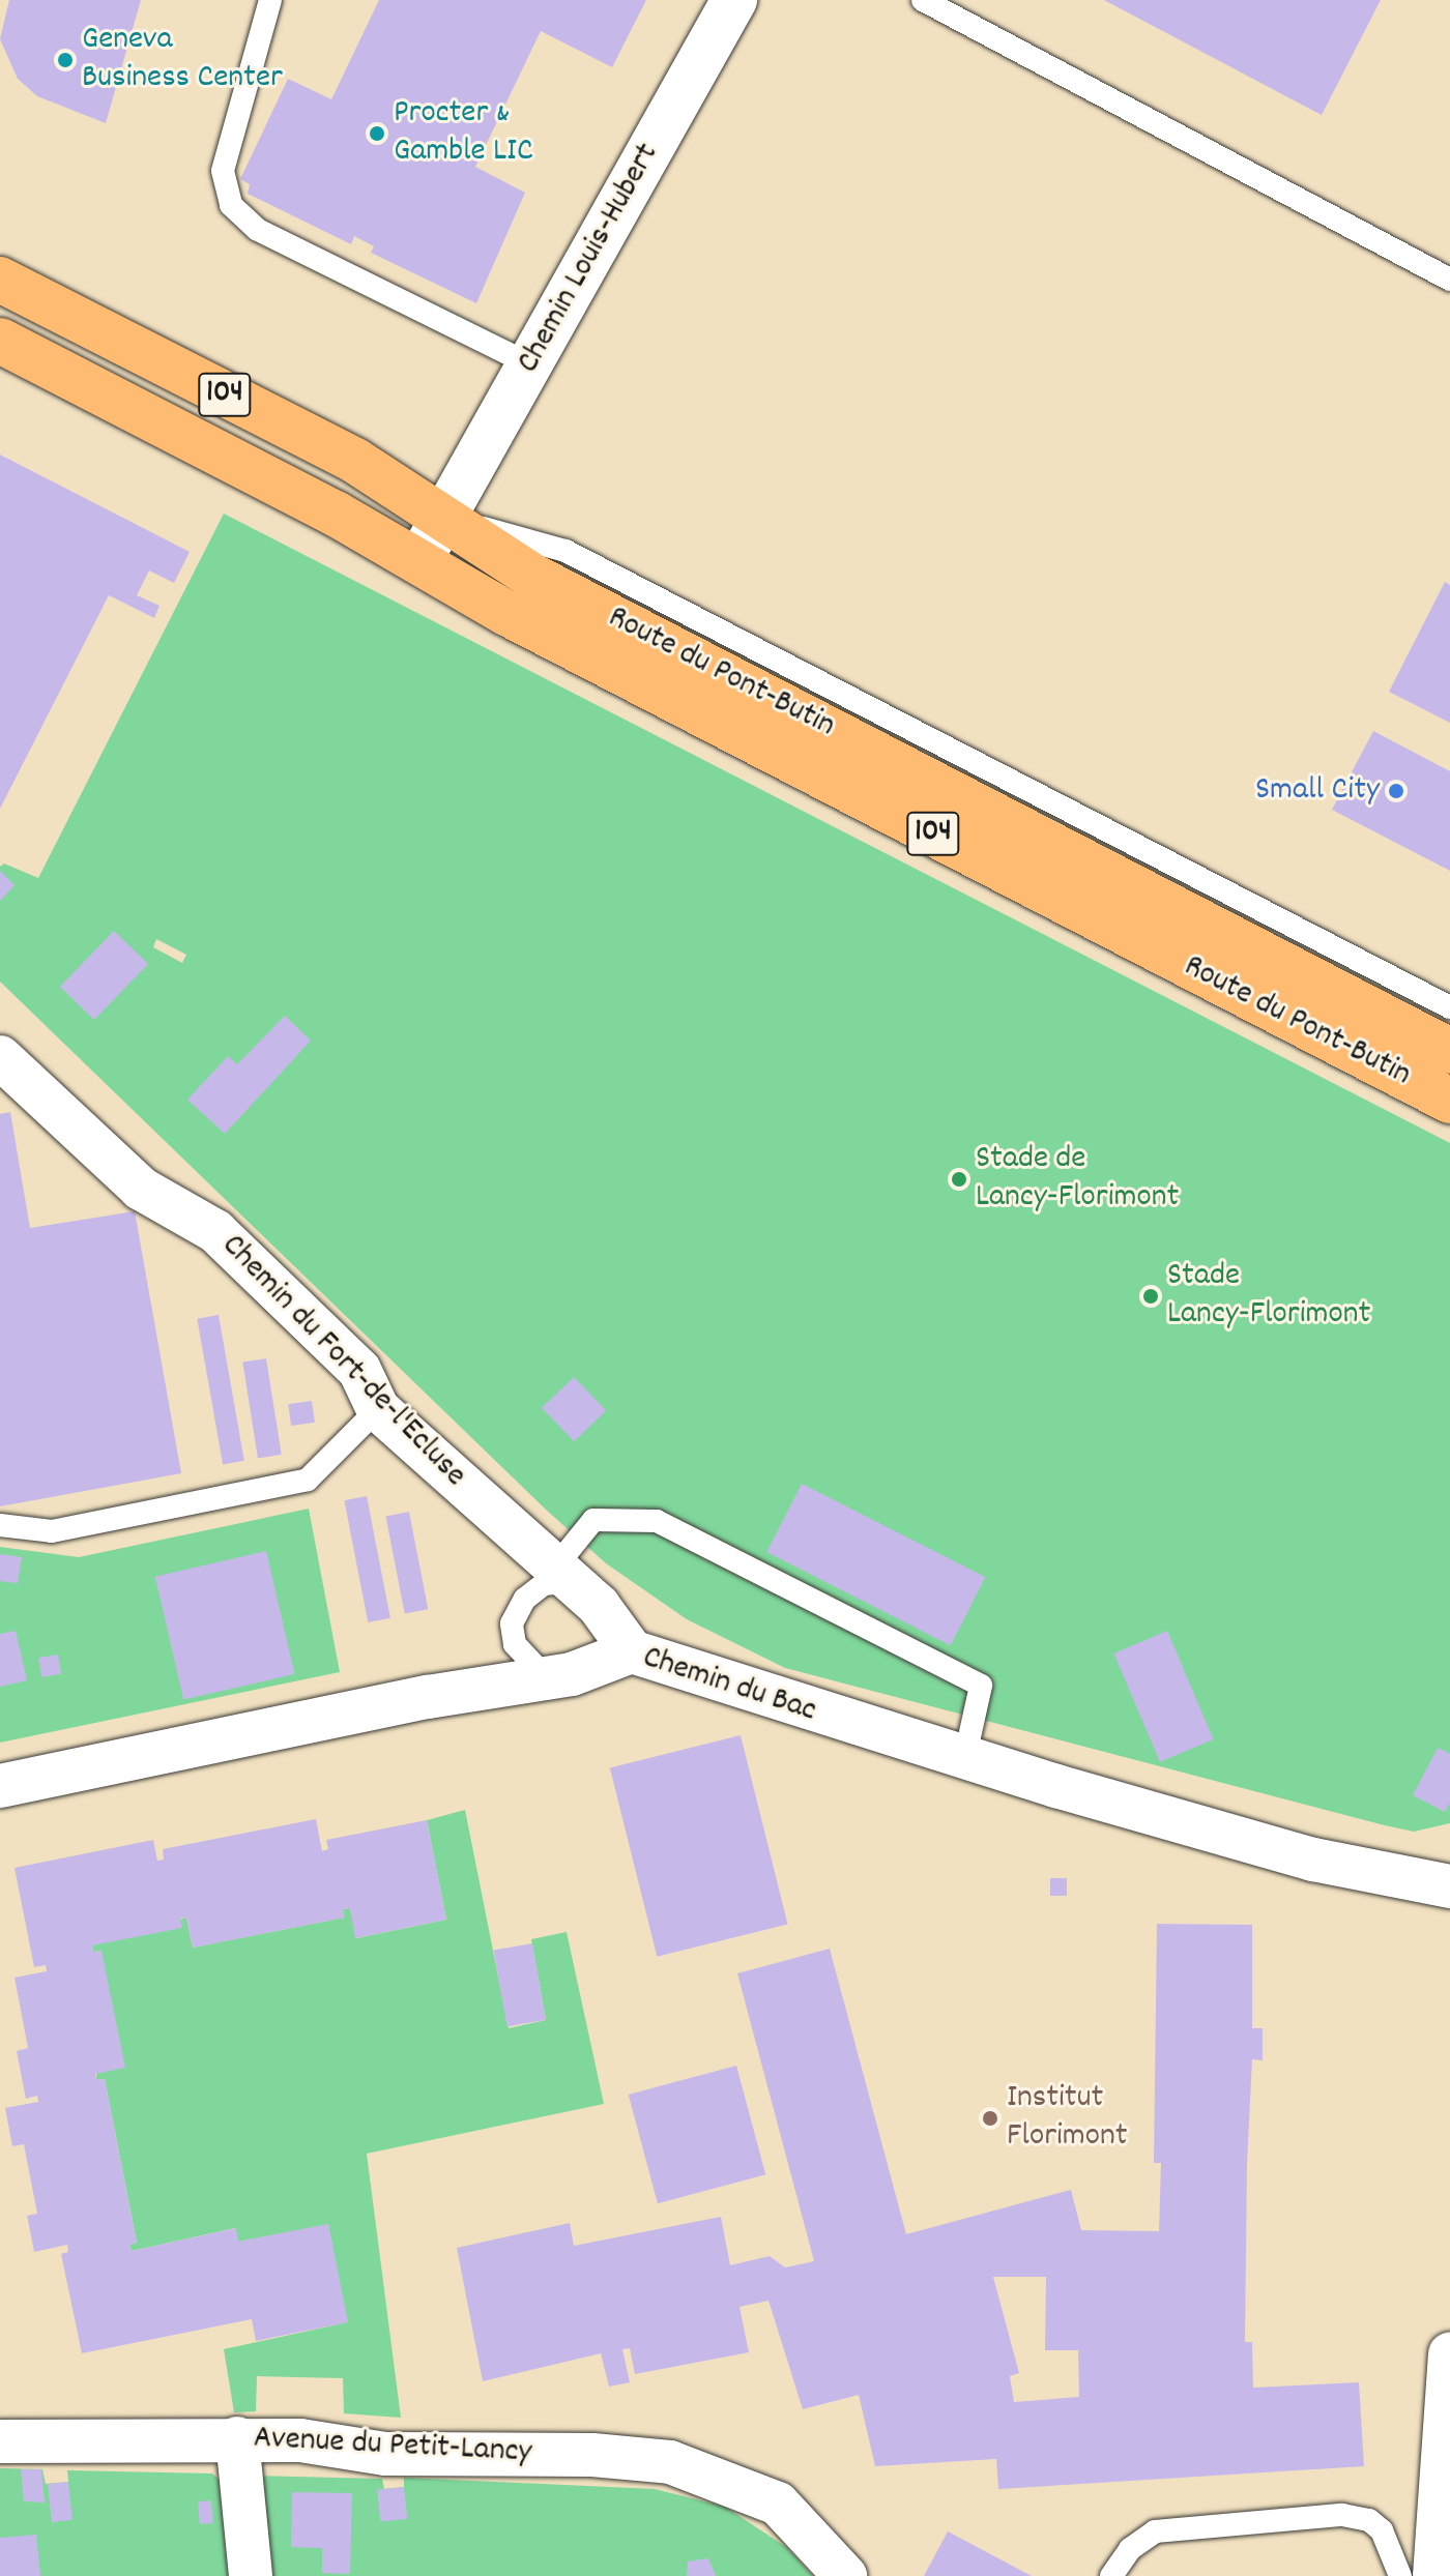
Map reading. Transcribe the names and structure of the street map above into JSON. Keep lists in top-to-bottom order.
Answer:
{
  "streets": {
    "main road": ["104", "Route du Pont-Butin"],
    "street": [
      "Chemin Louis-Hubert",
      "Chemin du Fort-de-l'Ecluse",
      "Chemin du Bac",
      "Avenue du Petit-Lancy"
    ]
  },
  "crossings": [
    ["Chemin Louis-Hubert", "Route du Pont-Butin"],
    ["Chemin du Fort-de-l'Ecluse", "Chemin du Bac"]
  ],
  "places": [
    "Geneva Business Center",
    "Procter & Gamble LIC",
    "Small City",
    "Stade de Lancy-Florimont",
    "Stade Lancy-Florimont",
    "Institut Florimont"
  ]
}
